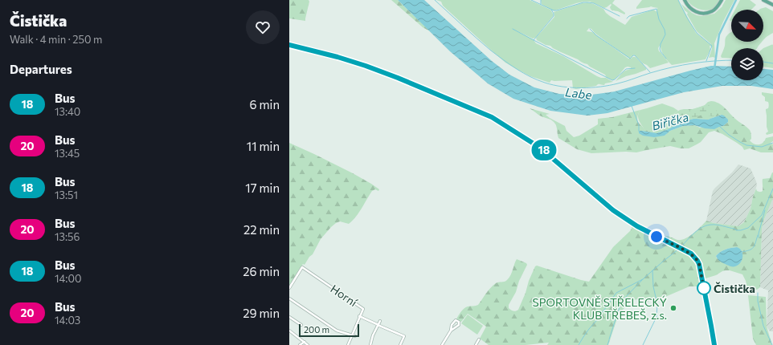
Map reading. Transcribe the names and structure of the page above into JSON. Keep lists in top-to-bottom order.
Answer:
{
  "streets": {
    "street": ["Horní"]
  },
  "water": ["Labe", "Biřička"],
  "places": ["Čistička", "SPORTOVNĚ STŘELECKÝ KLUB TŘEBEŠ, z.s."],
  "lines": ["bus line 18"],
  "scale_bar": "200 m",
  "north": "bottom right",
  "page": {
    "heading": [
      ["Čistička", "Walk · 4 min · 250 m"],
      "Departures"
    ],
    "on_map": "18",
    "list": [
      {
        "mark": "18",
        "name": "Bus",
        "note": "13:40",
        "value": "6 min"
      },
      {
        "mark": "20",
        "name": "Bus",
        "note": "13:45",
        "value": "11 min"
      },
      {
        "mark": "18",
        "name": "Bus",
        "note": "13:51",
        "value": "17 min"
      },
      {
        "mark": "20",
        "name": "Bus",
        "note": "13:56",
        "value": "22 min"
      },
      {
        "mark": "18",
        "name": "Bus",
        "note": "14:00",
        "value": "26 min"
      },
      {
        "mark": "20",
        "name": "Bus",
        "note": "14:03",
        "value": "29 min"
      }
    ],
    "scale": "200 m"
  }
}
